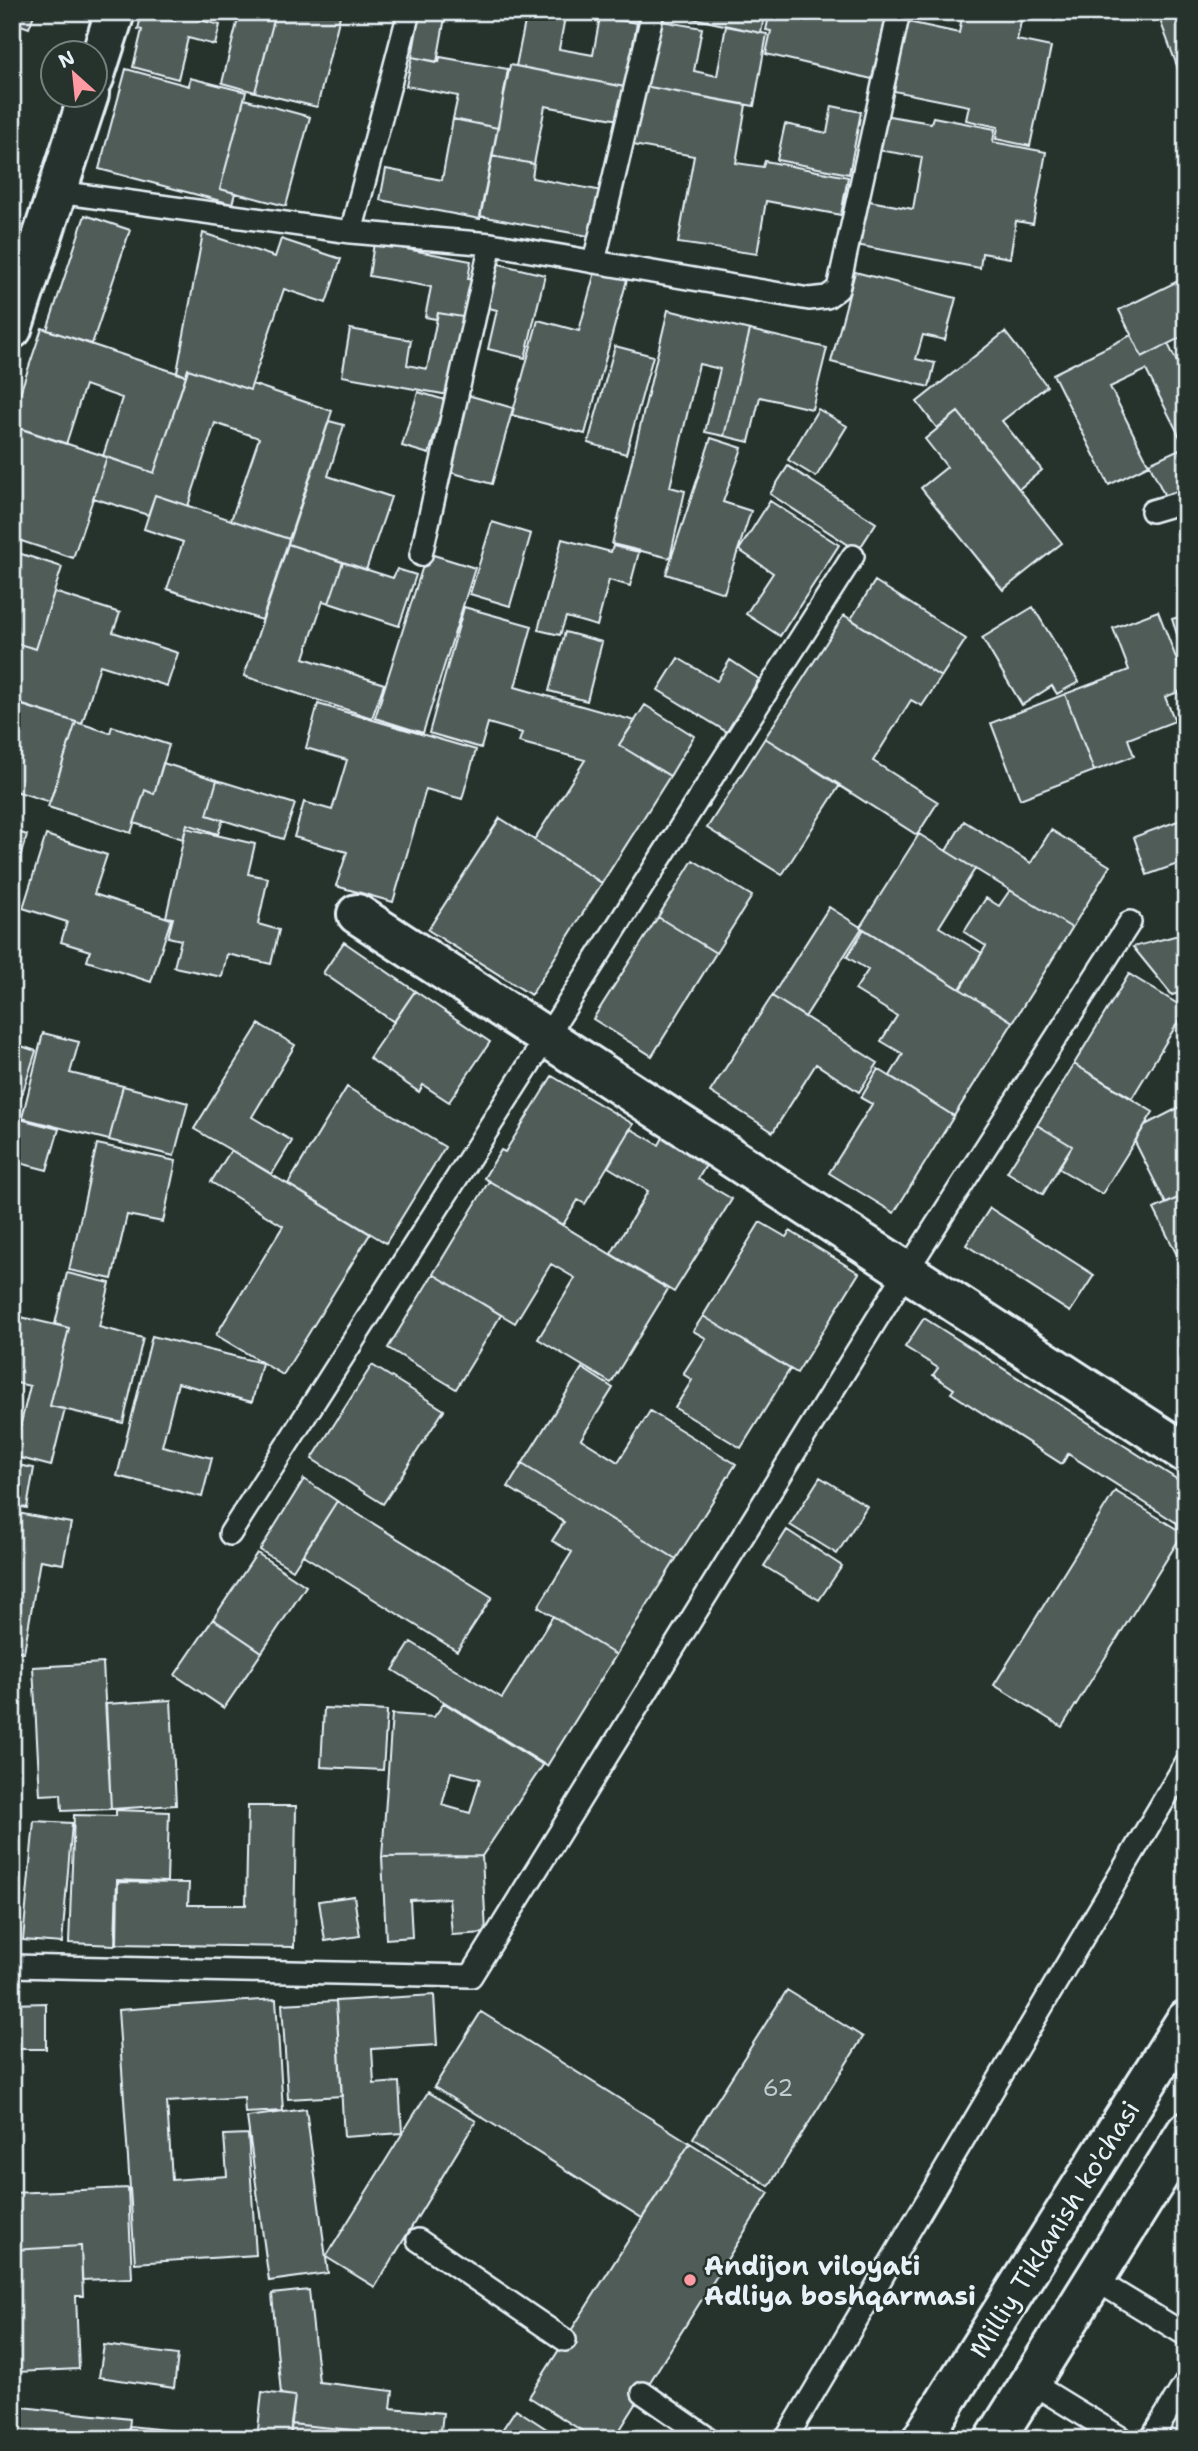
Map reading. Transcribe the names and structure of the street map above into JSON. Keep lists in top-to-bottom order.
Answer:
{
  "streets": {
    "street": ["Milliy Tiklanish ko'chasi"]
  },
  "places": ["Andijon viloyati Adliya boshqarmasi"],
  "house_numbers": ["62"],
  "north": "top left"
}
